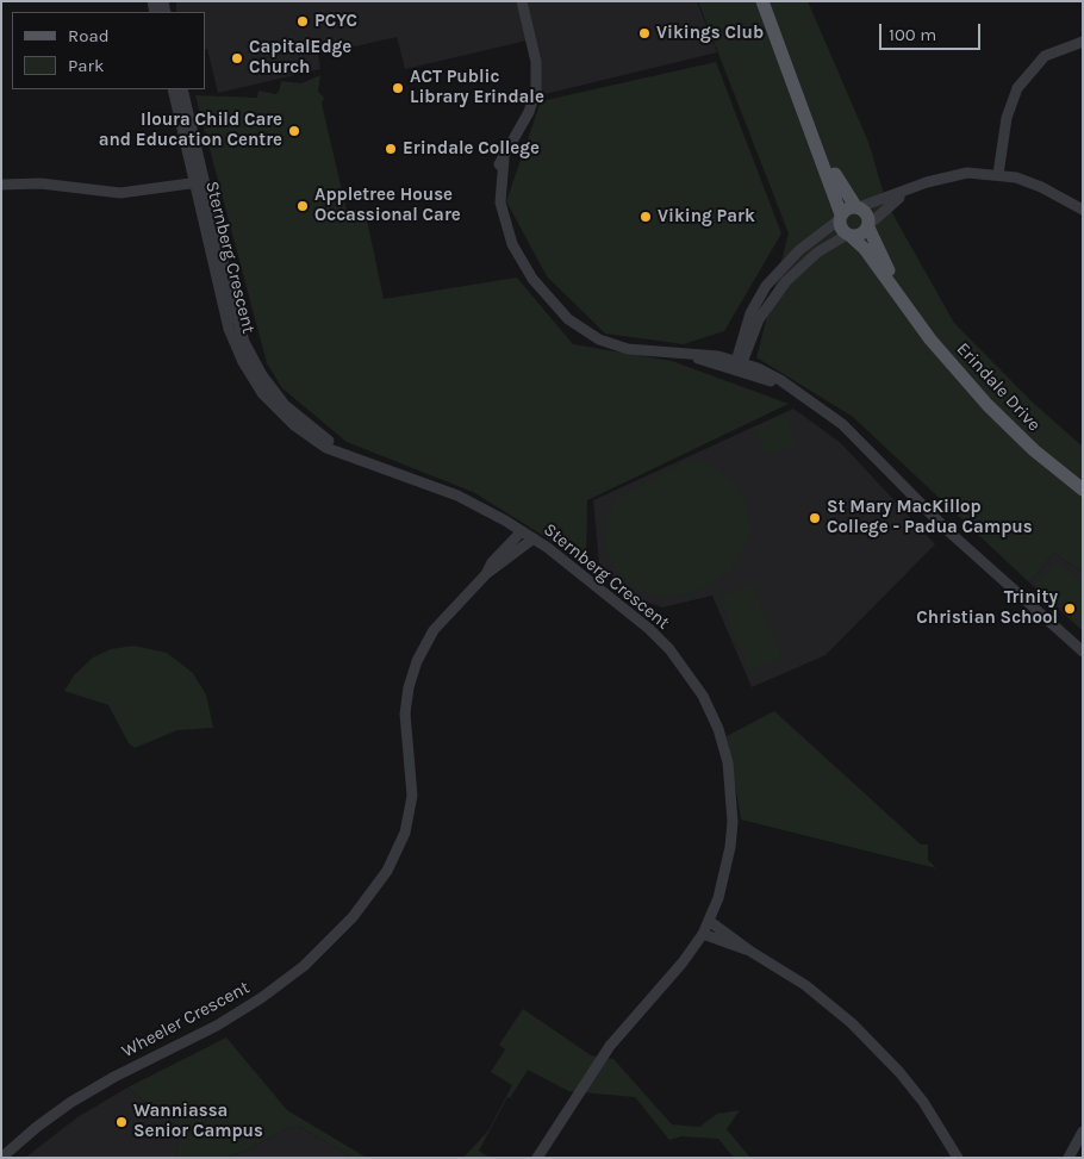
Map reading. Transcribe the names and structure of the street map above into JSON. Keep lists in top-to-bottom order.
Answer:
{
  "streets": {
    "main road": ["Erindale Drive"],
    "street": ["Sternberg Crescent", "Wheeler Crescent"]
  },
  "crossings": [
    ["Sternberg Crescent", "Wheeler Crescent"]
  ],
  "places": [
    "PCYC",
    "Vikings Club",
    "CapitalEdge Church",
    "ACT Public Library Erindale",
    "Iloura Child Care and Education Centre",
    "Erindale College",
    "Appletree House Occassional Care",
    "Viking Park",
    "St Mary MacKillop College - Padua Campus",
    "Trinity Christian School",
    "Wanniassa Senior Campus"
  ],
  "legend": ["Road", "Park"],
  "scale_bar": "100 m"
}
